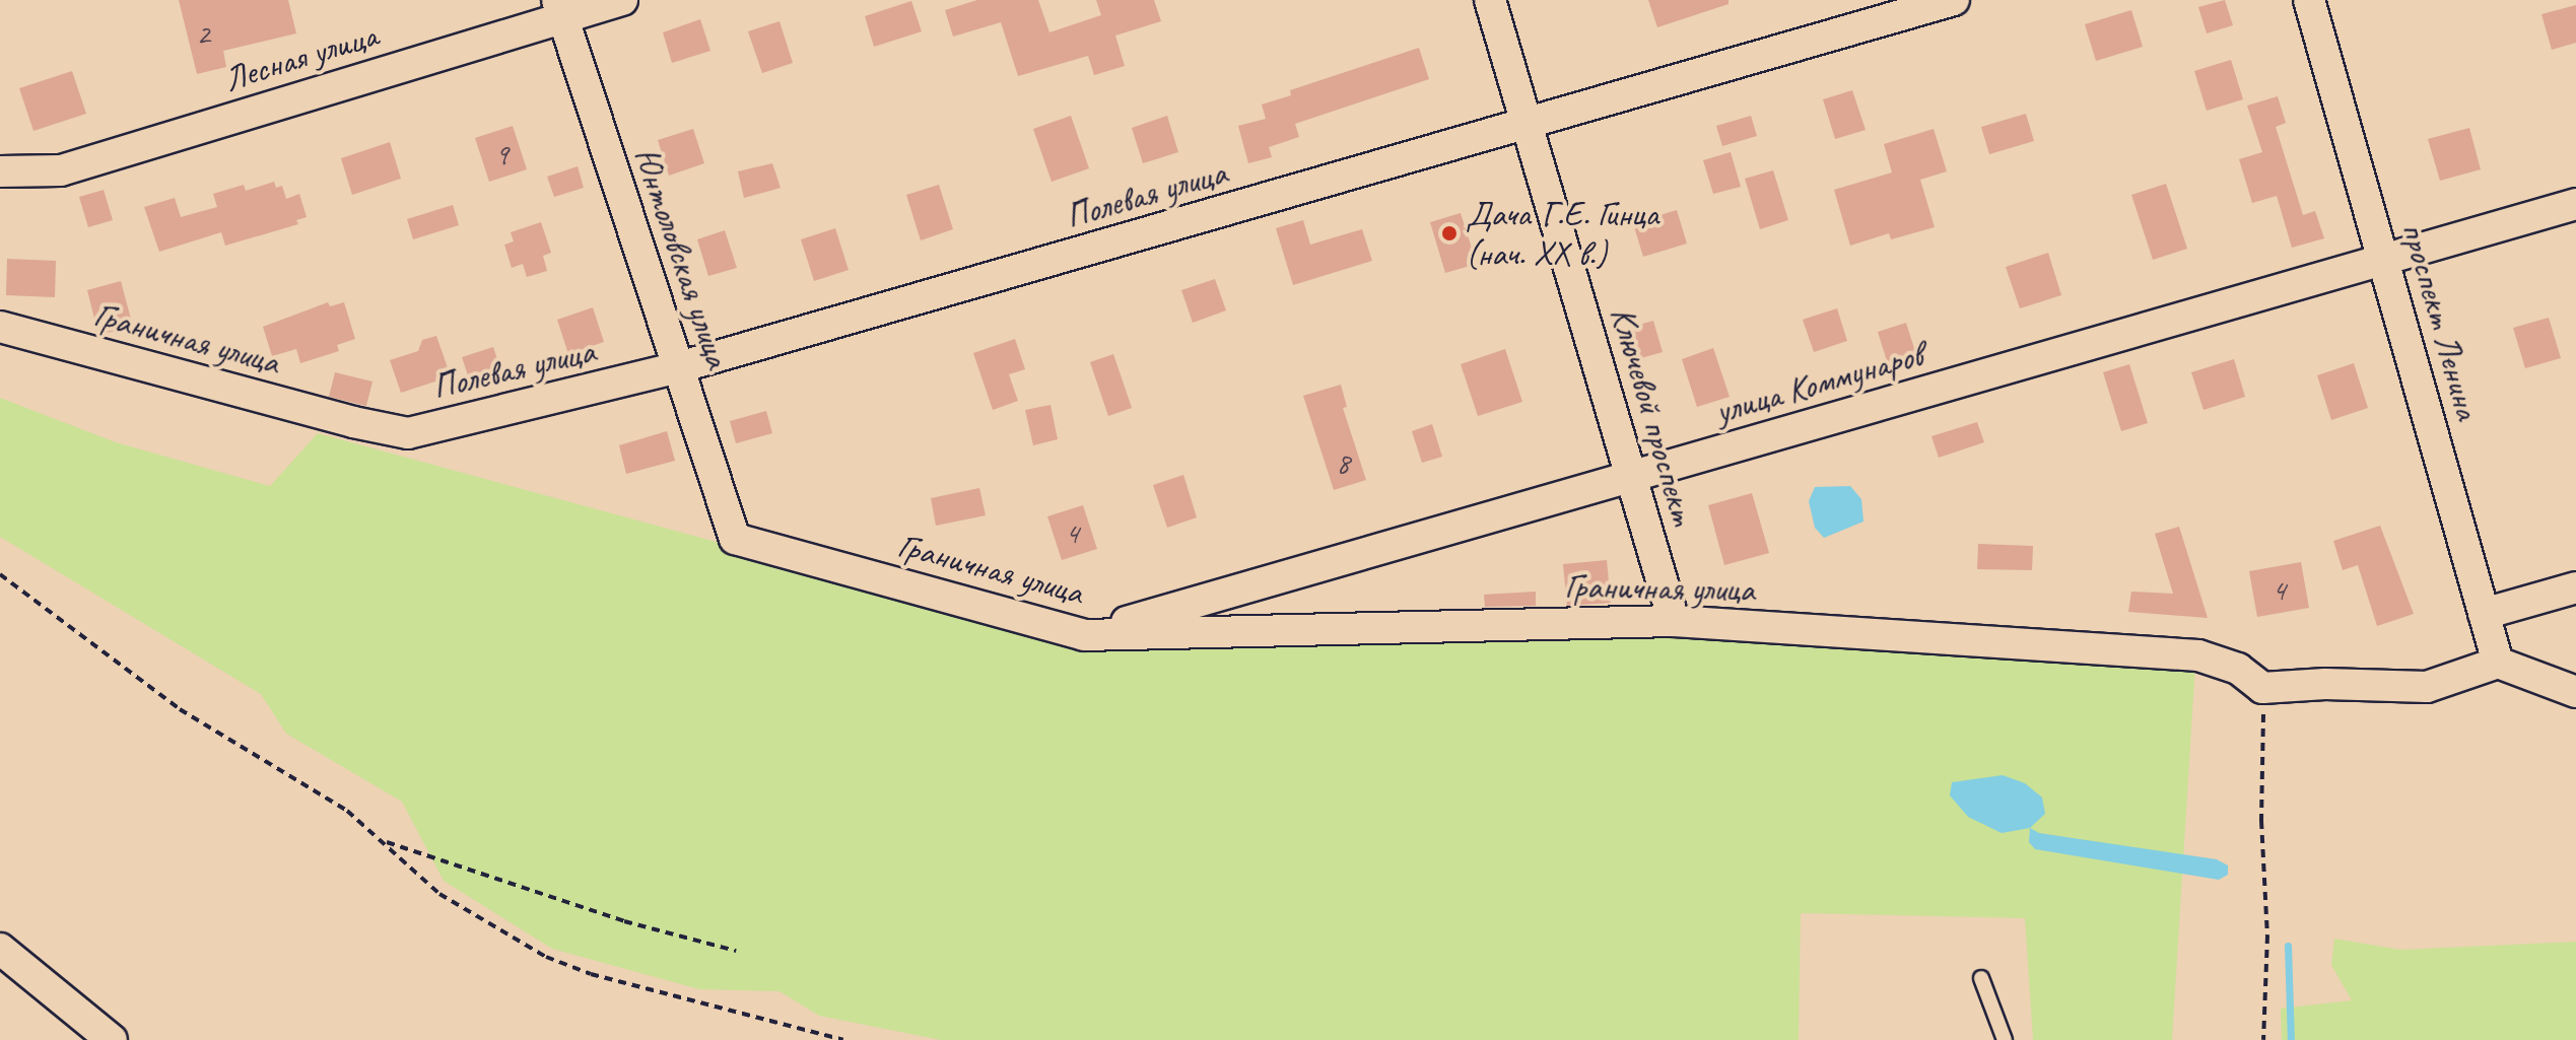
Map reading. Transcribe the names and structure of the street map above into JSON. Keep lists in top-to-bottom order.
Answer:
{
  "streets": {
    "street": [
      "Лесная улица",
      "Полевая улица",
      "Юнтоловская улица",
      "проспект Ленина",
      "Граничная улица",
      "улица Коммунаров",
      "Ключевой проспект"
    ]
  },
  "crossings": [
    ["Лесная улица", "Юнтоловская улица"],
    ["Полевая улица", "Юнтоловская улица"],
    ["Полевая улица", "Граничная улица"],
    ["Полевая улица", "Ключевой проспект"],
    ["Юнтоловская улица", "Граничная улица"],
    ["проспект Ленина", "улица Коммунаров"],
    ["Граничная улица", "улица Коммунаров"],
    ["Граничная улица", "Ключевой проспект"],
    ["улица Коммунаров", "Ключевой проспект"]
  ],
  "places": ["Дача Г.Е. Гинца (нач. XX в.)"],
  "house_numbers": [
    "2",
    "9",
    "8",
    "4",
    "4"
  ]
}
